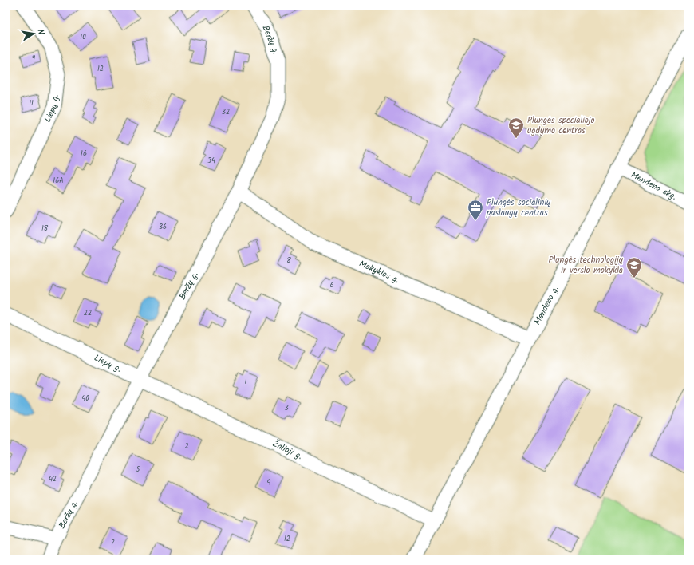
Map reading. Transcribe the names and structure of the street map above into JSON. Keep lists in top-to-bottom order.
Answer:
{
  "streets": {
    "street": [
      "Beržų g.",
      "Liepų g.",
      "Mendeno skg.",
      "Mokyklos g.",
      "Mendeno g.",
      "Žalioji g."
    ]
  },
  "crossings": [
    ["Beržų g.", "Liepų g."],
    ["Beržų g.", "Mokyklos g."],
    ["Beržų g.", "Žalioji g."],
    ["Liepų g.", "Žalioji g."],
    ["Mendeno skg.", "Mendeno g."],
    ["Mokyklos g.", "Mendeno g."],
    ["Mendeno g.", "Žalioji g."]
  ],
  "places": {
    "school or university": ["Plungės specialiojo ugdymo centras", "Plungės technologijų ir verslo mokykla"],
    "office": ["Plungės socialinių paslaugų centras"]
  },
  "house_numbers": [
    "10",
    "9",
    "12",
    "11",
    "32",
    "16",
    "34",
    "16A",
    "36",
    "18",
    "8",
    "6",
    "22",
    "1",
    "40",
    "3",
    "2",
    "5",
    "42",
    "4",
    "12",
    "7"
  ],
  "north": "right"
}
